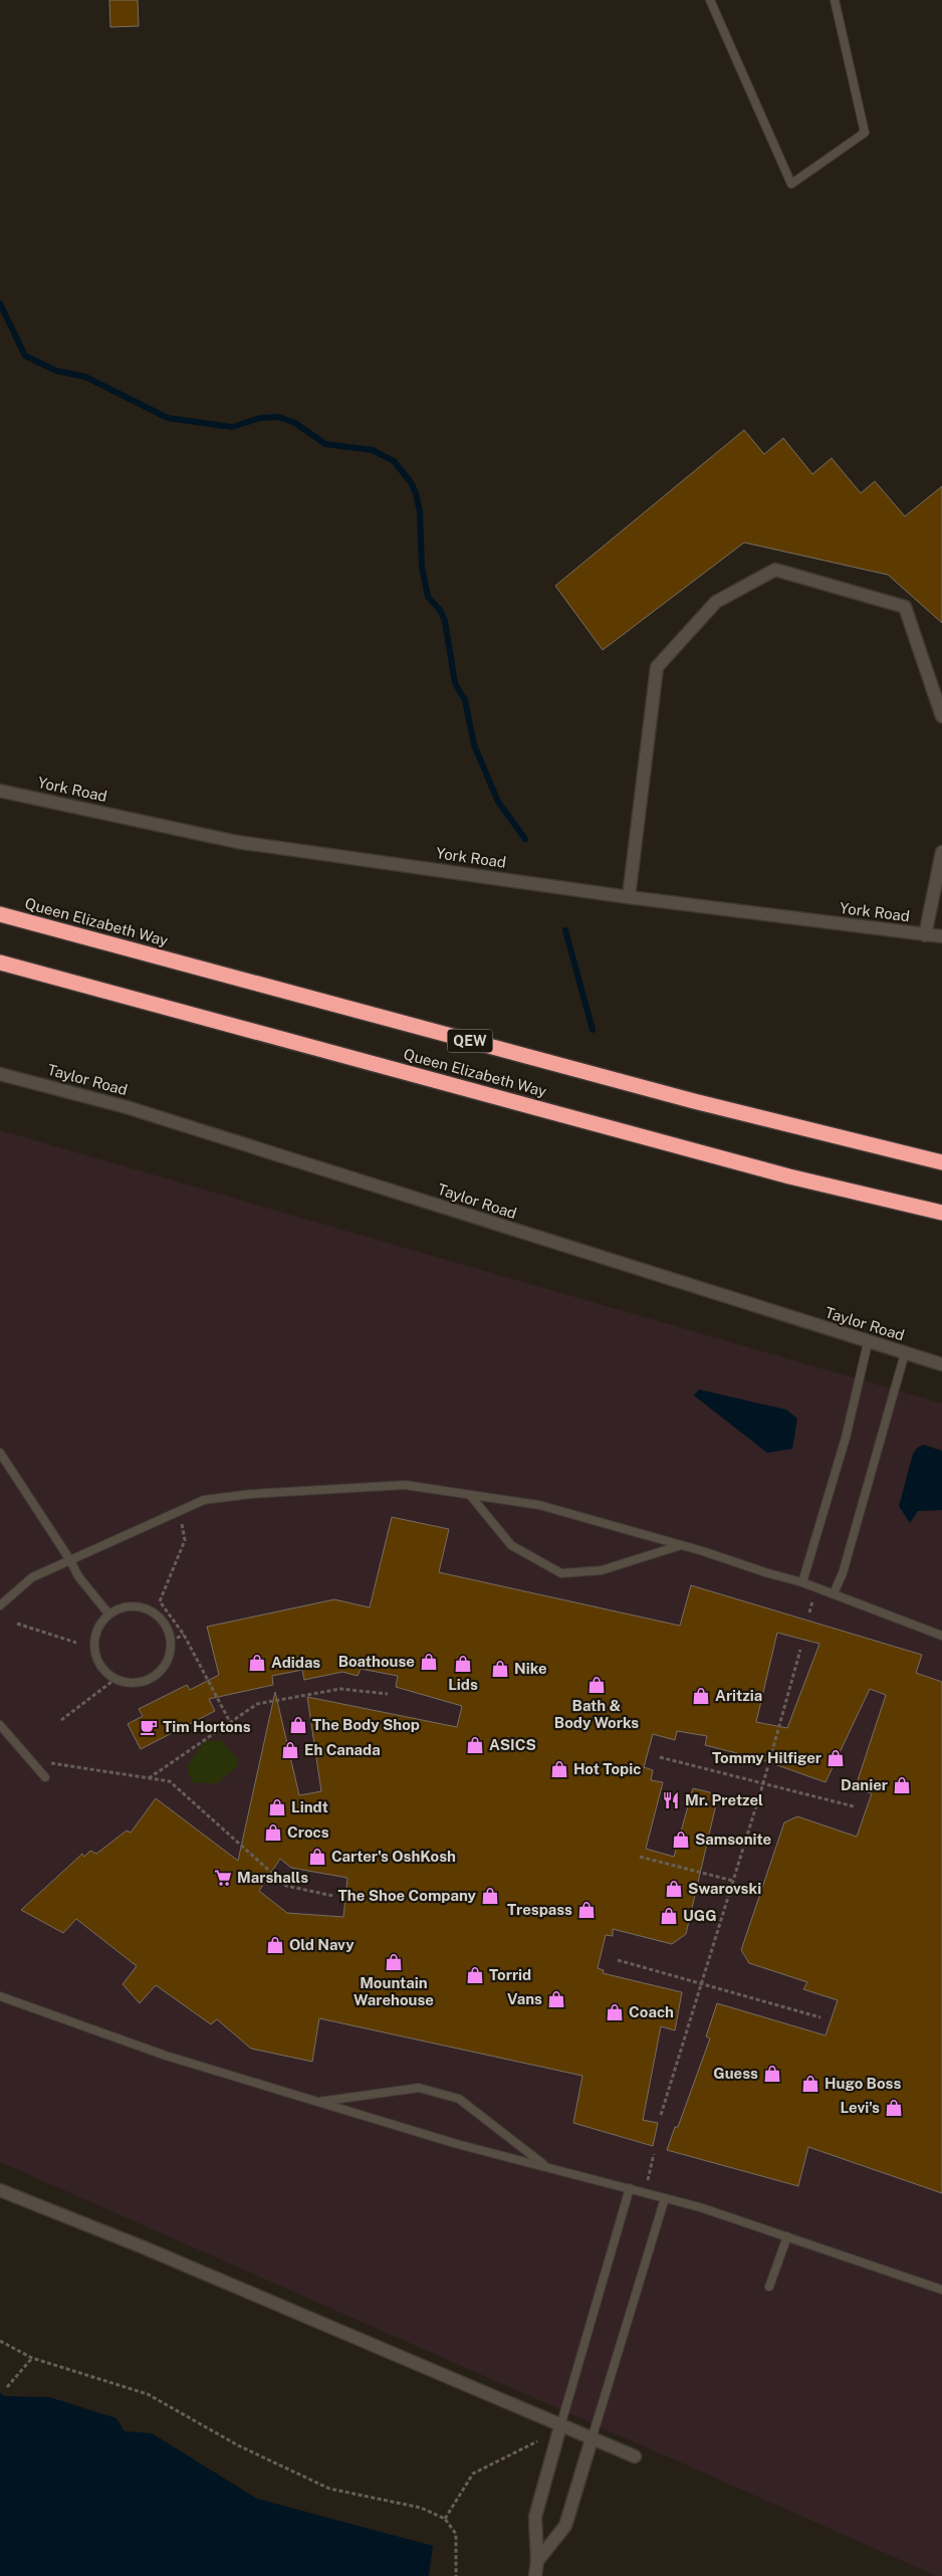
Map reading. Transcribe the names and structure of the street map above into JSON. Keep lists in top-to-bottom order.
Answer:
{
  "streets": {
    "highway": ["Queen Elizabeth Way", "QEW"],
    "main road": ["York Road", "Taylor Road"]
  },
  "places": {
    "shop": [
      "Boathouse",
      "Adidas",
      "Lids",
      "Nike",
      "Bath & Body Works",
      "Aritzia",
      "The Body Shop",
      "ASICS",
      "Eh Canada",
      "Tommy Hilfiger",
      "Hot Topic",
      "Danier",
      "Lindt",
      "Crocs",
      "Samsonite",
      "Carter's OshKosh",
      "Swarovski",
      "The Shoe Company",
      "Trespass",
      "UGG",
      "Old Navy",
      "Mountain Warehouse",
      "Torrid",
      "Vans",
      "Coach",
      "Guess",
      "Hugo Boss",
      "Levi's"
    ],
    "cafe": ["Tim Hortons"],
    "restaurant": ["Mr. Pretzel"],
    "supermarket": ["Marshalls"]
  }
}
